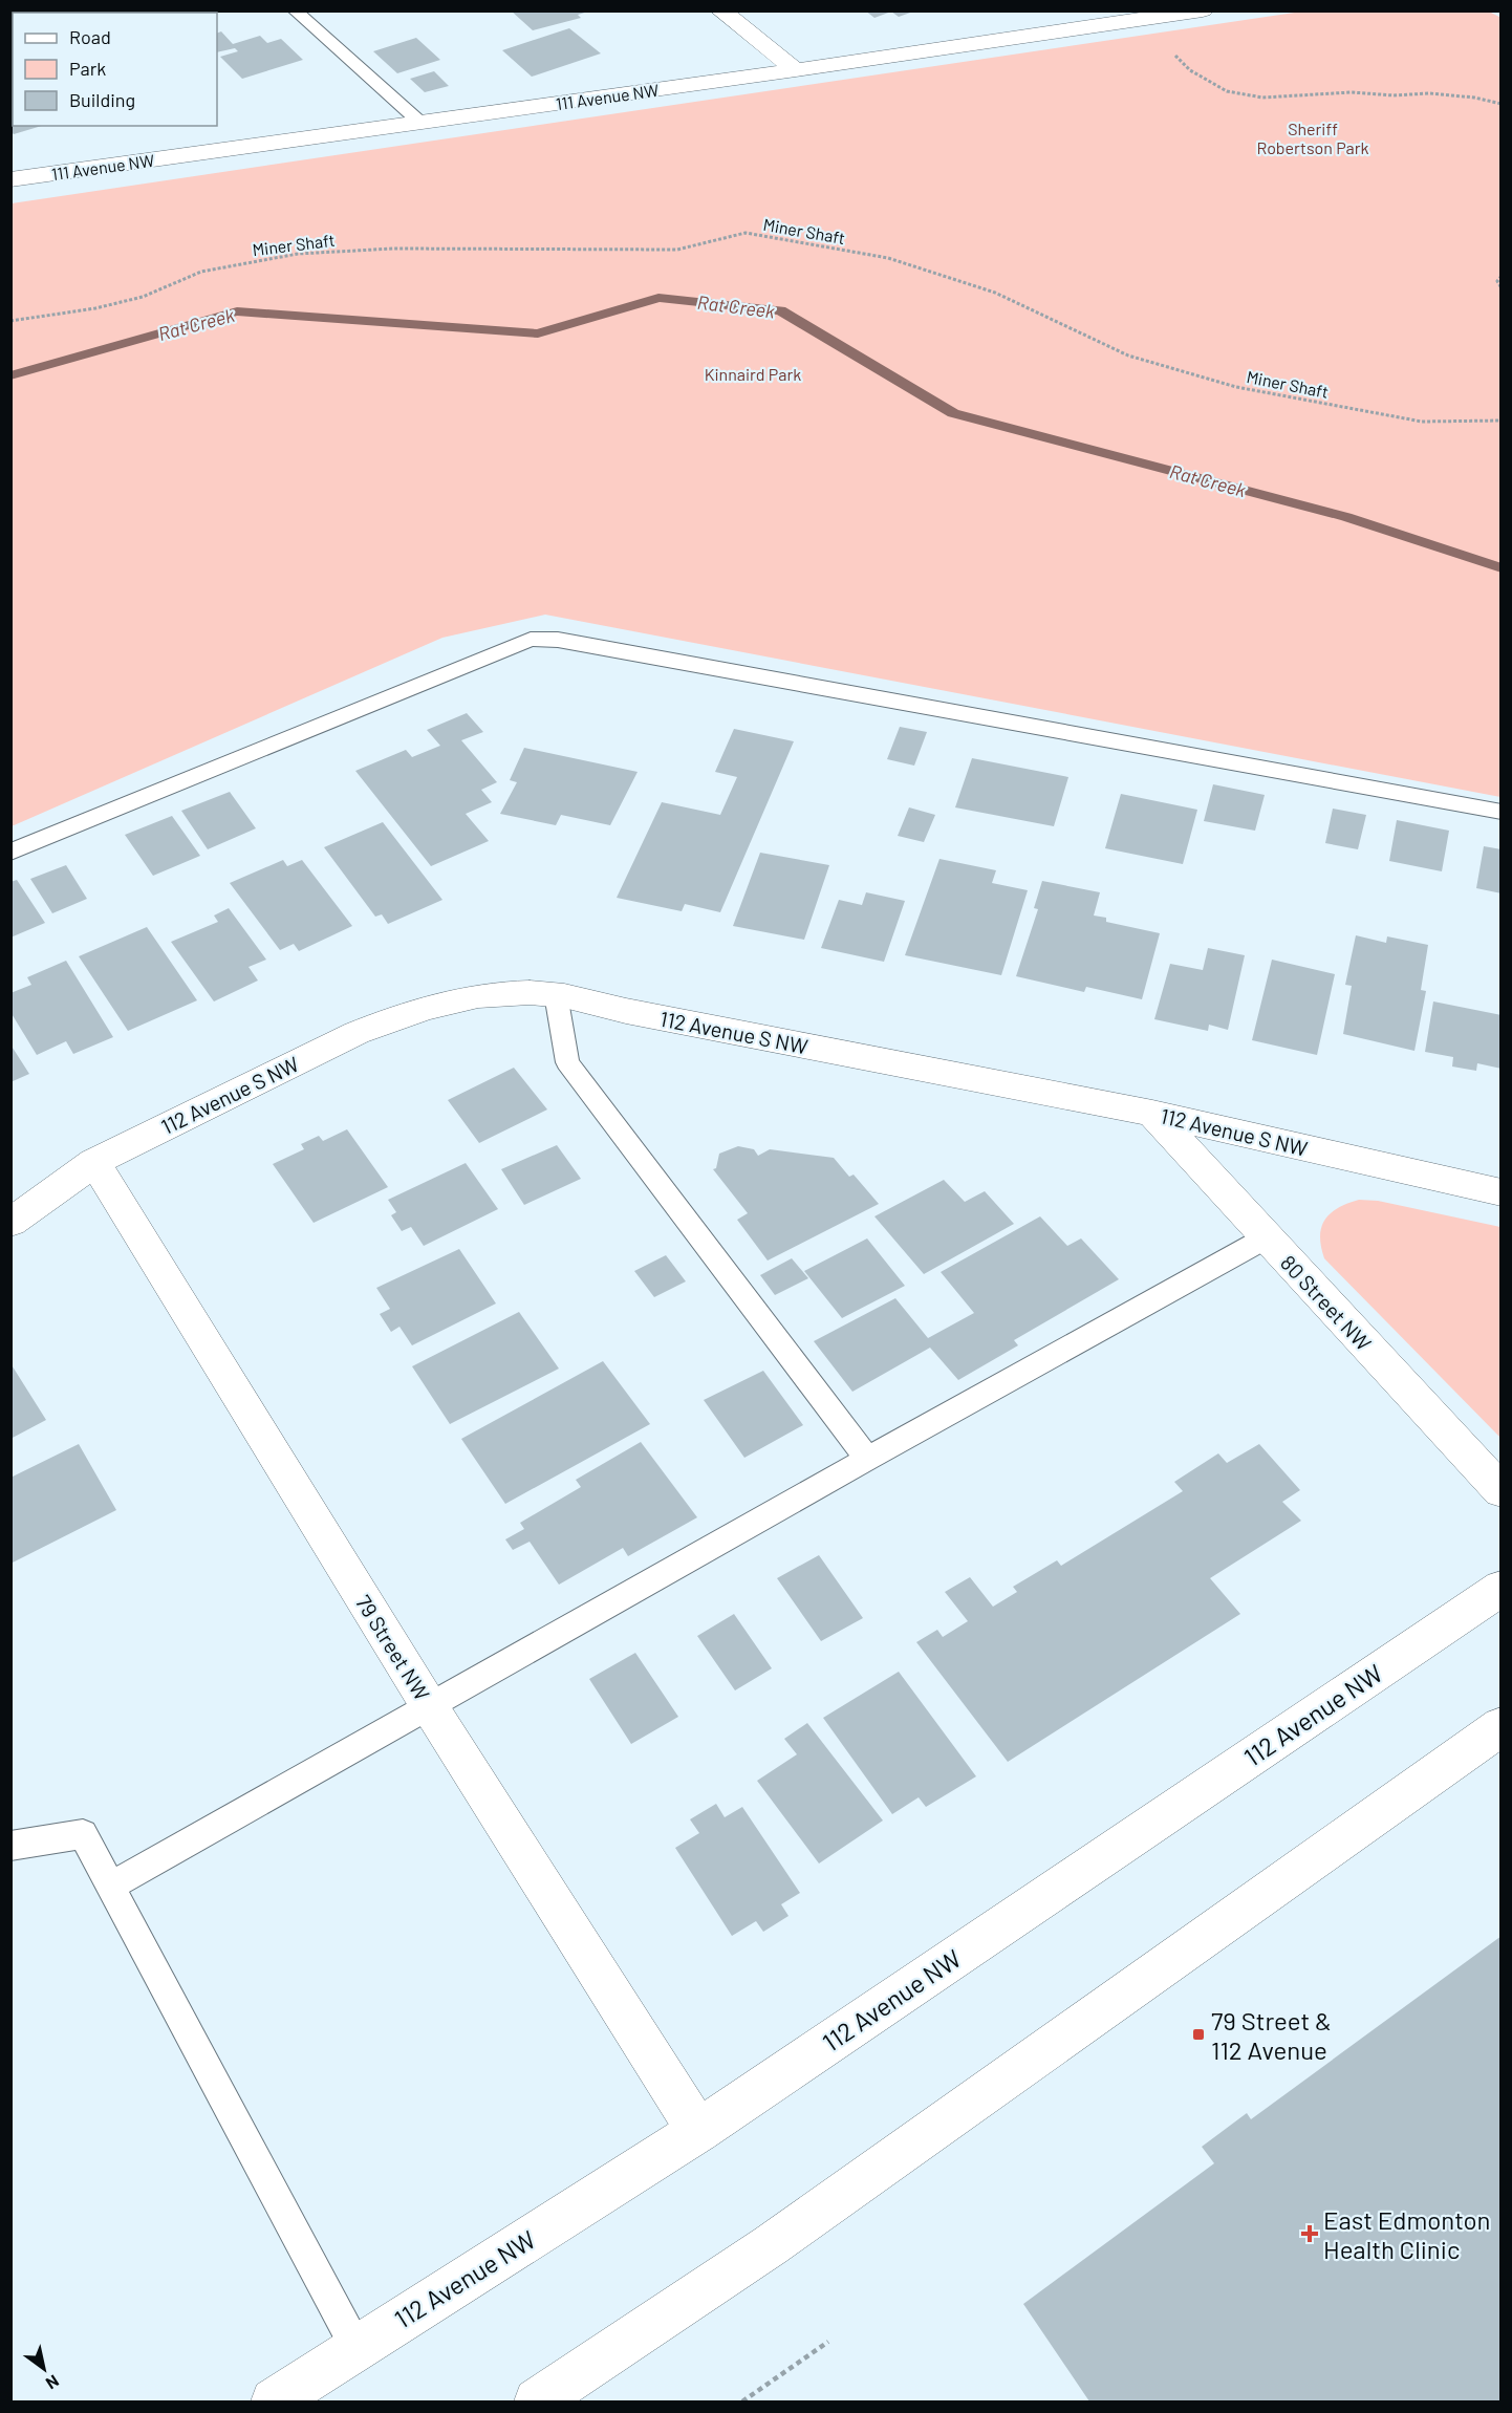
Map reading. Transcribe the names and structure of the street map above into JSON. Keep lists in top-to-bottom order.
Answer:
{
  "streets": {
    "street": [
      "111 Avenue NW",
      "112 Avenue S NW",
      "80 Street NW",
      "79 Street NW",
      "112 Avenue NW"
    ],
    "path": ["Miner Shaft"]
  },
  "crossings": [
    ["112 Avenue S NW", "80 Street NW"],
    ["112 Avenue S NW", "79 Street NW"],
    ["79 Street NW", "112 Avenue NW"]
  ],
  "water": ["Rat Creek"],
  "parks": ["Sheriff Robertson Park", "Kinnaird Park"],
  "places": {
    "transit": ["79 Street & 112 Avenue"],
    "health": ["East Edmonton Health Clinic"]
  },
  "legend": ["Road", "Park", "Building"],
  "north": "bottom right"
}
